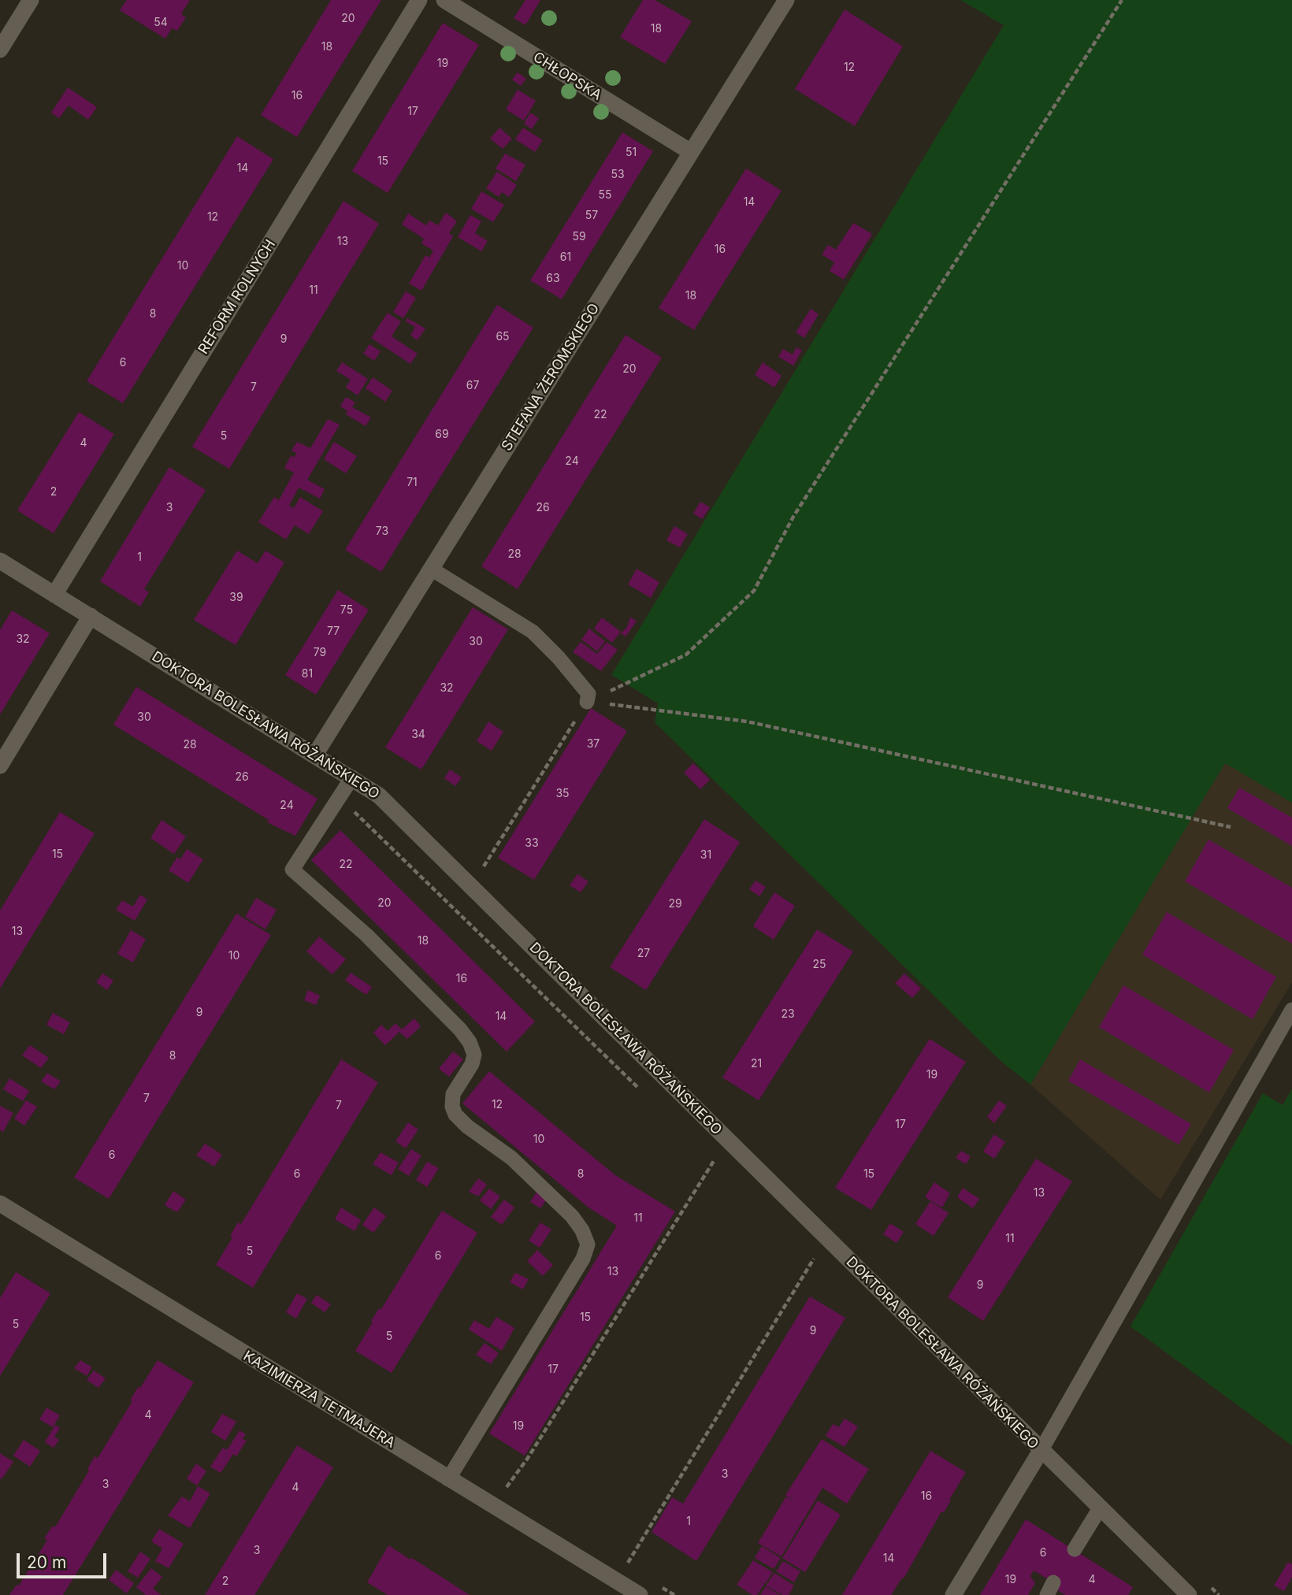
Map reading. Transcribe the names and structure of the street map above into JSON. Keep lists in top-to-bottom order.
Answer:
{
  "streets": {
    "street": [
      "CHŁOPSKA",
      "REFORM ROLNYCH",
      "STEFANA ŻEROMSKIEGO",
      "DOKTORA BOLESŁAWA RÓŻAŃSKIEGO",
      "KAZIMIERZA TETMAJERA"
    ]
  },
  "crossings": [
    ["CHŁOPSKA", "STEFANA ŻEROMSKIEGO"],
    ["REFORM ROLNYCH", "DOKTORA BOLESŁAWA RÓŻAŃSKIEGO"],
    ["STEFANA ŻEROMSKIEGO", "DOKTORA BOLESŁAWA RÓŻAŃSKIEGO"]
  ],
  "house_numbers": [
    "20",
    "54",
    "18",
    "18",
    "19",
    "12",
    "16",
    "17",
    "51",
    "15",
    "14",
    "53",
    "55",
    "14",
    "57",
    "12",
    "59",
    "13",
    "16",
    "61",
    "10",
    "63",
    "11",
    "18",
    "8",
    "65",
    "9",
    "6",
    "20",
    "67",
    "7",
    "22",
    "69",
    "5",
    "4",
    "24",
    "71",
    "2",
    "3",
    "26",
    "73",
    "28",
    "1",
    "39",
    "75",
    "77",
    "32",
    "30",
    "79",
    "81",
    "32",
    "30",
    "34",
    "37",
    "28",
    "26",
    "35",
    "24",
    "33",
    "15",
    "31",
    "22",
    "20",
    "29",
    "13",
    "18",
    "27",
    "10",
    "25",
    "16",
    "9",
    "23",
    "14",
    "8",
    "21",
    "19",
    "7",
    "12",
    "7",
    "17",
    "10",
    "6",
    "6",
    "8",
    "15",
    "13",
    "11",
    "11",
    "5",
    "6",
    "13",
    "9",
    "15",
    "5",
    "9",
    "5",
    "17",
    "4",
    "19",
    "3",
    "3",
    "4",
    "16",
    "1",
    "3",
    "6",
    "14",
    "19",
    "4",
    "2"
  ],
  "scale_bar": "20 m"
}
